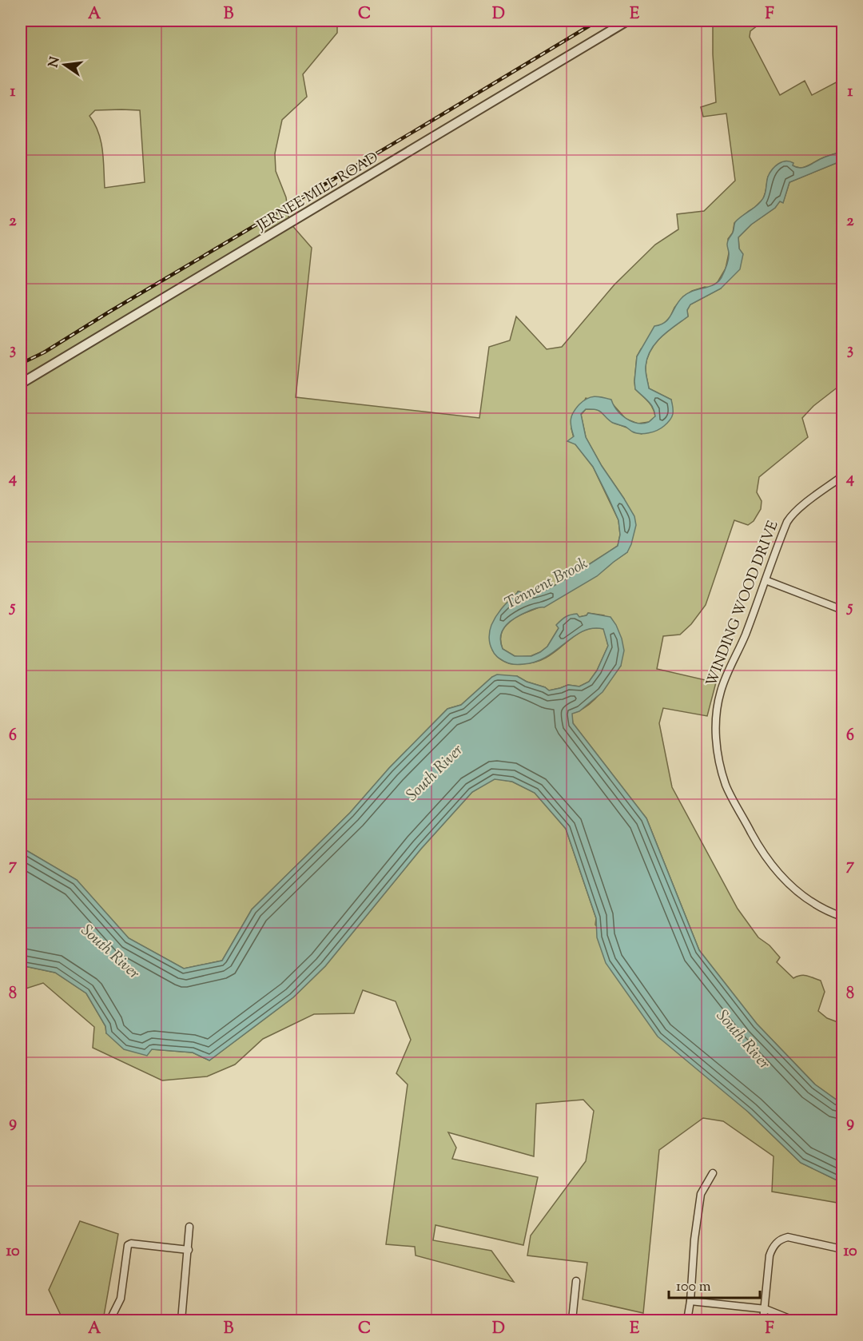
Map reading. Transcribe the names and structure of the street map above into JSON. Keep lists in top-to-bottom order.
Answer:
{
  "streets": {
    "street": ["JERNEE MILL ROAD", "WINDING WOOD DRIVE"]
  },
  "water": ["Tennent Brook", "South River"],
  "scale_bar": "100 m",
  "north": "left",
  "grid": {
    "columns": [
      "A",
      "B",
      "C",
      "D",
      "E",
      "F"
    ],
    "rows": [
      "1",
      "2",
      "3",
      "4",
      "5",
      "6",
      "7",
      "8",
      "9",
      "10"
    ]
  }
}
